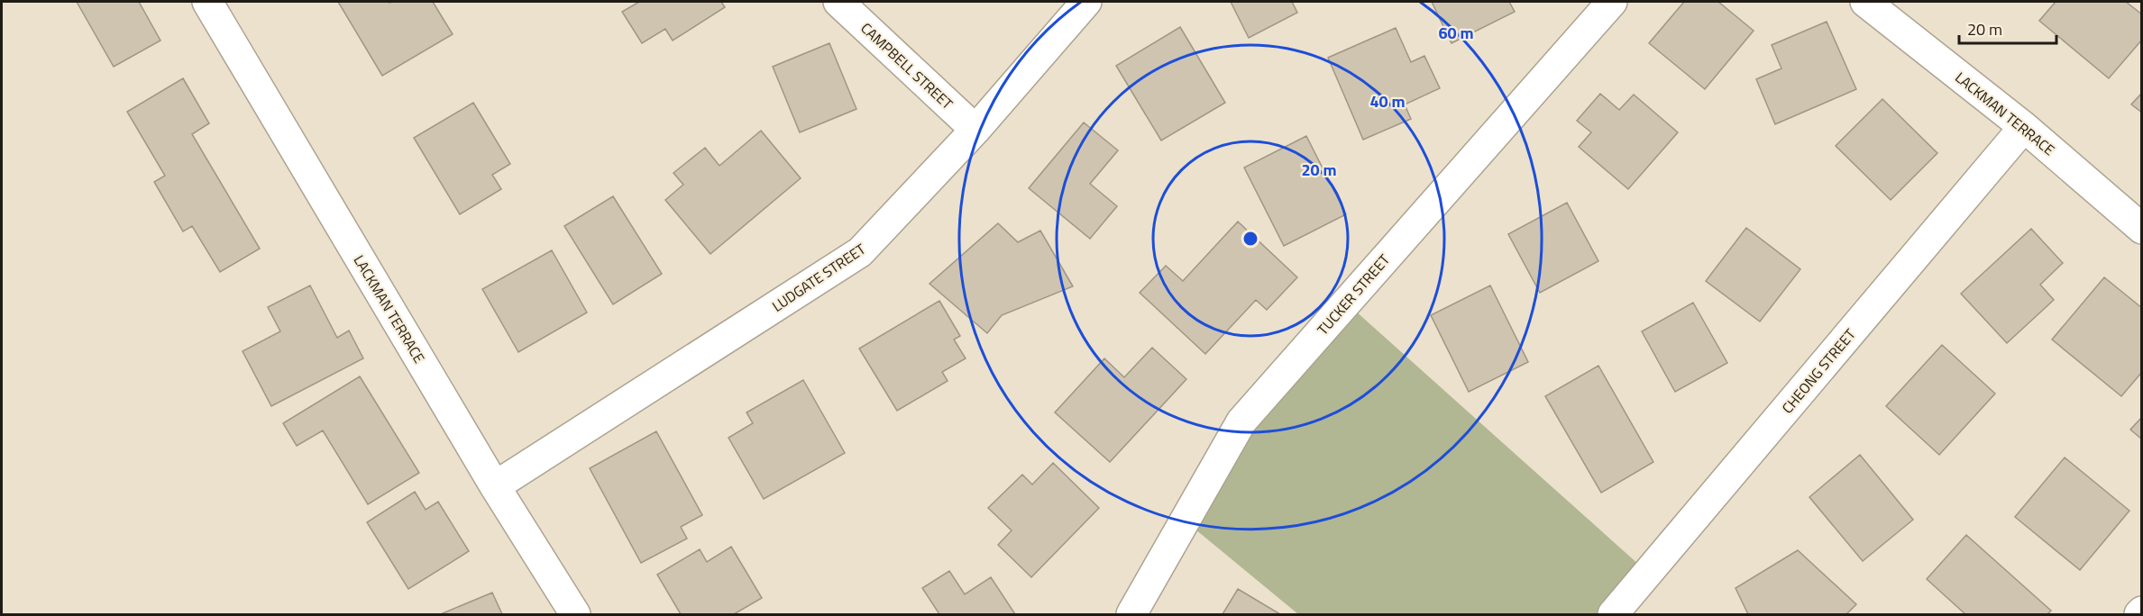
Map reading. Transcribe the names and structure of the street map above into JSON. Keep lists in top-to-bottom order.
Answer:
{
  "streets": {
    "street": [
      "CAMPBELL STREET",
      "LACKMAN TERRACE",
      "LUDGATE STREET",
      "TUCKER STREET",
      "CHEONG STREET"
    ]
  },
  "crossings": [
    ["CAMPBELL STREET", "LUDGATE STREET"],
    ["LACKMAN TERRACE", "LUDGATE STREET"],
    ["LACKMAN TERRACE", "CHEONG STREET"]
  ],
  "scale_bar": "20 m",
  "rings": ["60 m", "40 m", "20 m"]
}
